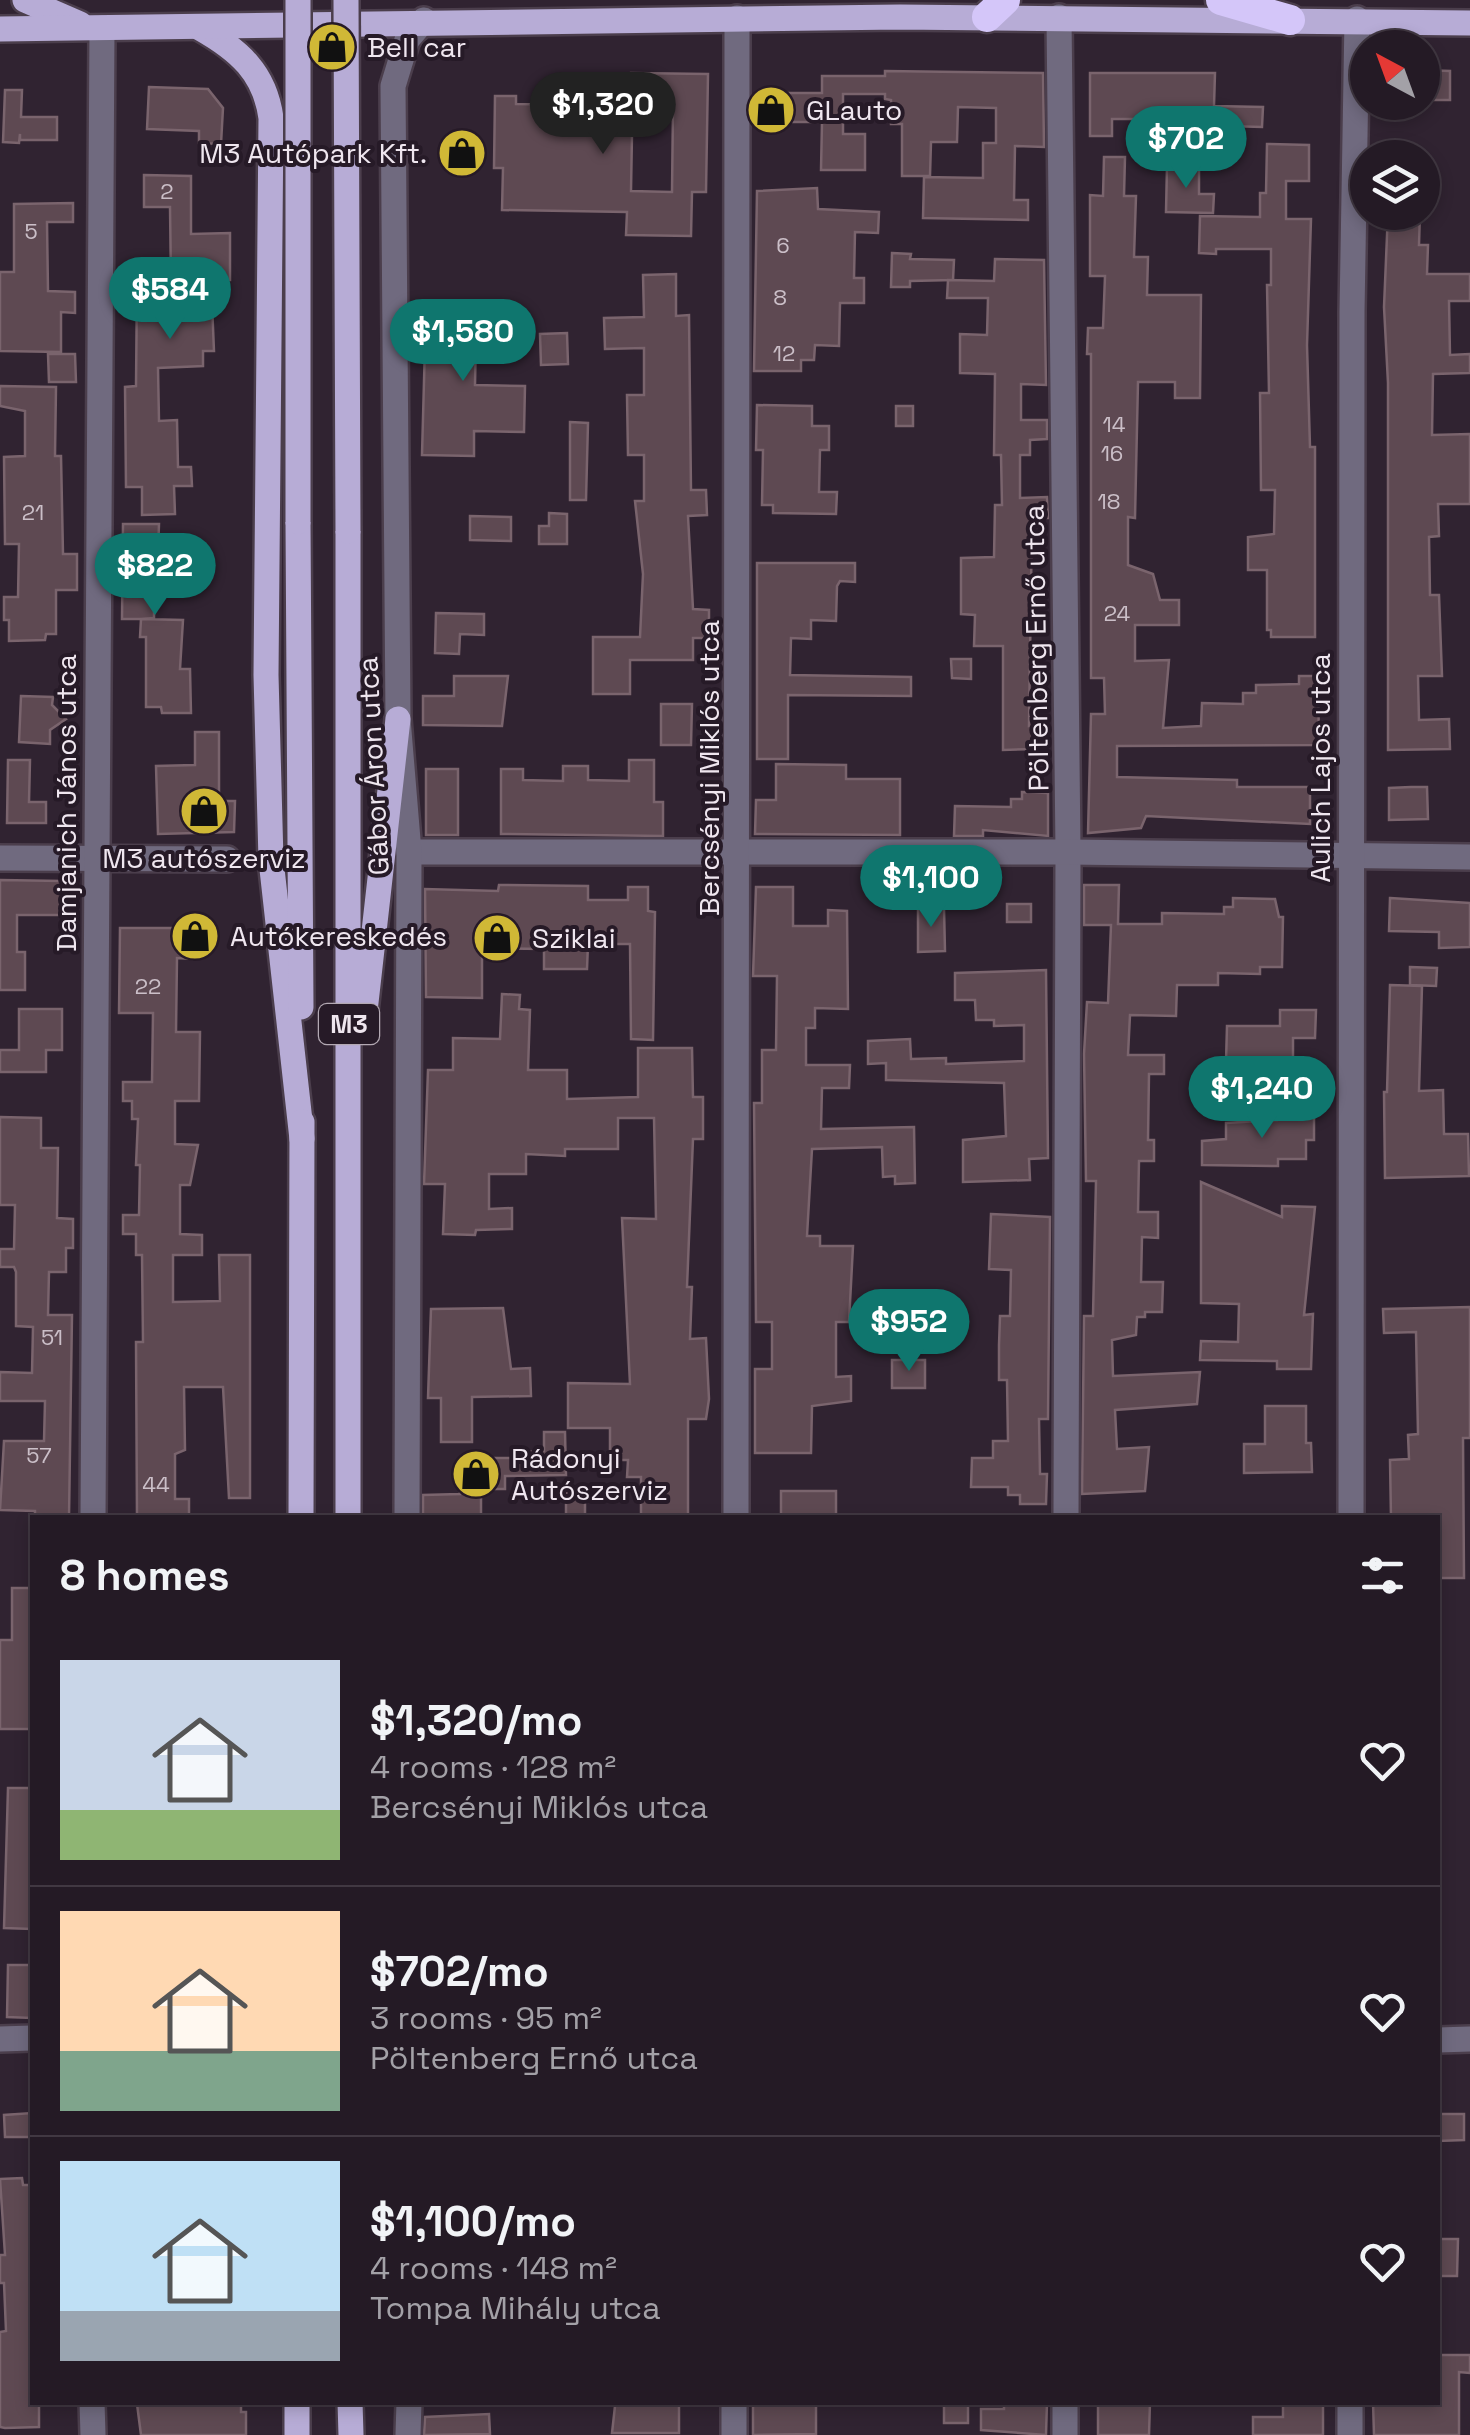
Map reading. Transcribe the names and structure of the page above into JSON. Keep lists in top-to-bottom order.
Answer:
{
  "streets": {
    "main road": ["M3"],
    "street": [
      "Pöltenberg Ernő utca",
      "Gábor Áron utca",
      "Bercsényi Miklós utca",
      "Aulich Lajos utca",
      "Damjanich János utca"
    ]
  },
  "places": {
    "shop": [
      "Bell car",
      "GLauto",
      "M3 Autópark Kft.",
      "M3 autószerviz",
      "Autókereskedés",
      "Sziklai",
      "Rádonyi Autószerviz"
    ]
  },
  "house_numbers": [
    "2",
    "5",
    "6",
    "8",
    "12",
    "14",
    "16",
    "18",
    "21",
    "24",
    "22",
    "51",
    "57",
    "44"
  ],
  "north": "top left",
  "page": {
    "price": [
      "$1,320",
      "$702",
      "$584",
      "$1,580",
      "$822",
      "$1,100",
      "$1,240",
      "$952"
    ],
    "heading": "8 homes",
    "list": [
      {
        "name": "$1,320/mo",
        "note": "4 rooms · 128 m² · Bercsényi Miklós utca"
      },
      {
        "name": "$702/mo",
        "note": "3 rooms · 95 m² · Pöltenberg Ernő utca"
      },
      {
        "name": "$1,100/mo",
        "note": "4 rooms · 148 m² · Tompa Mihály utca"
      }
    ]
  }
}
